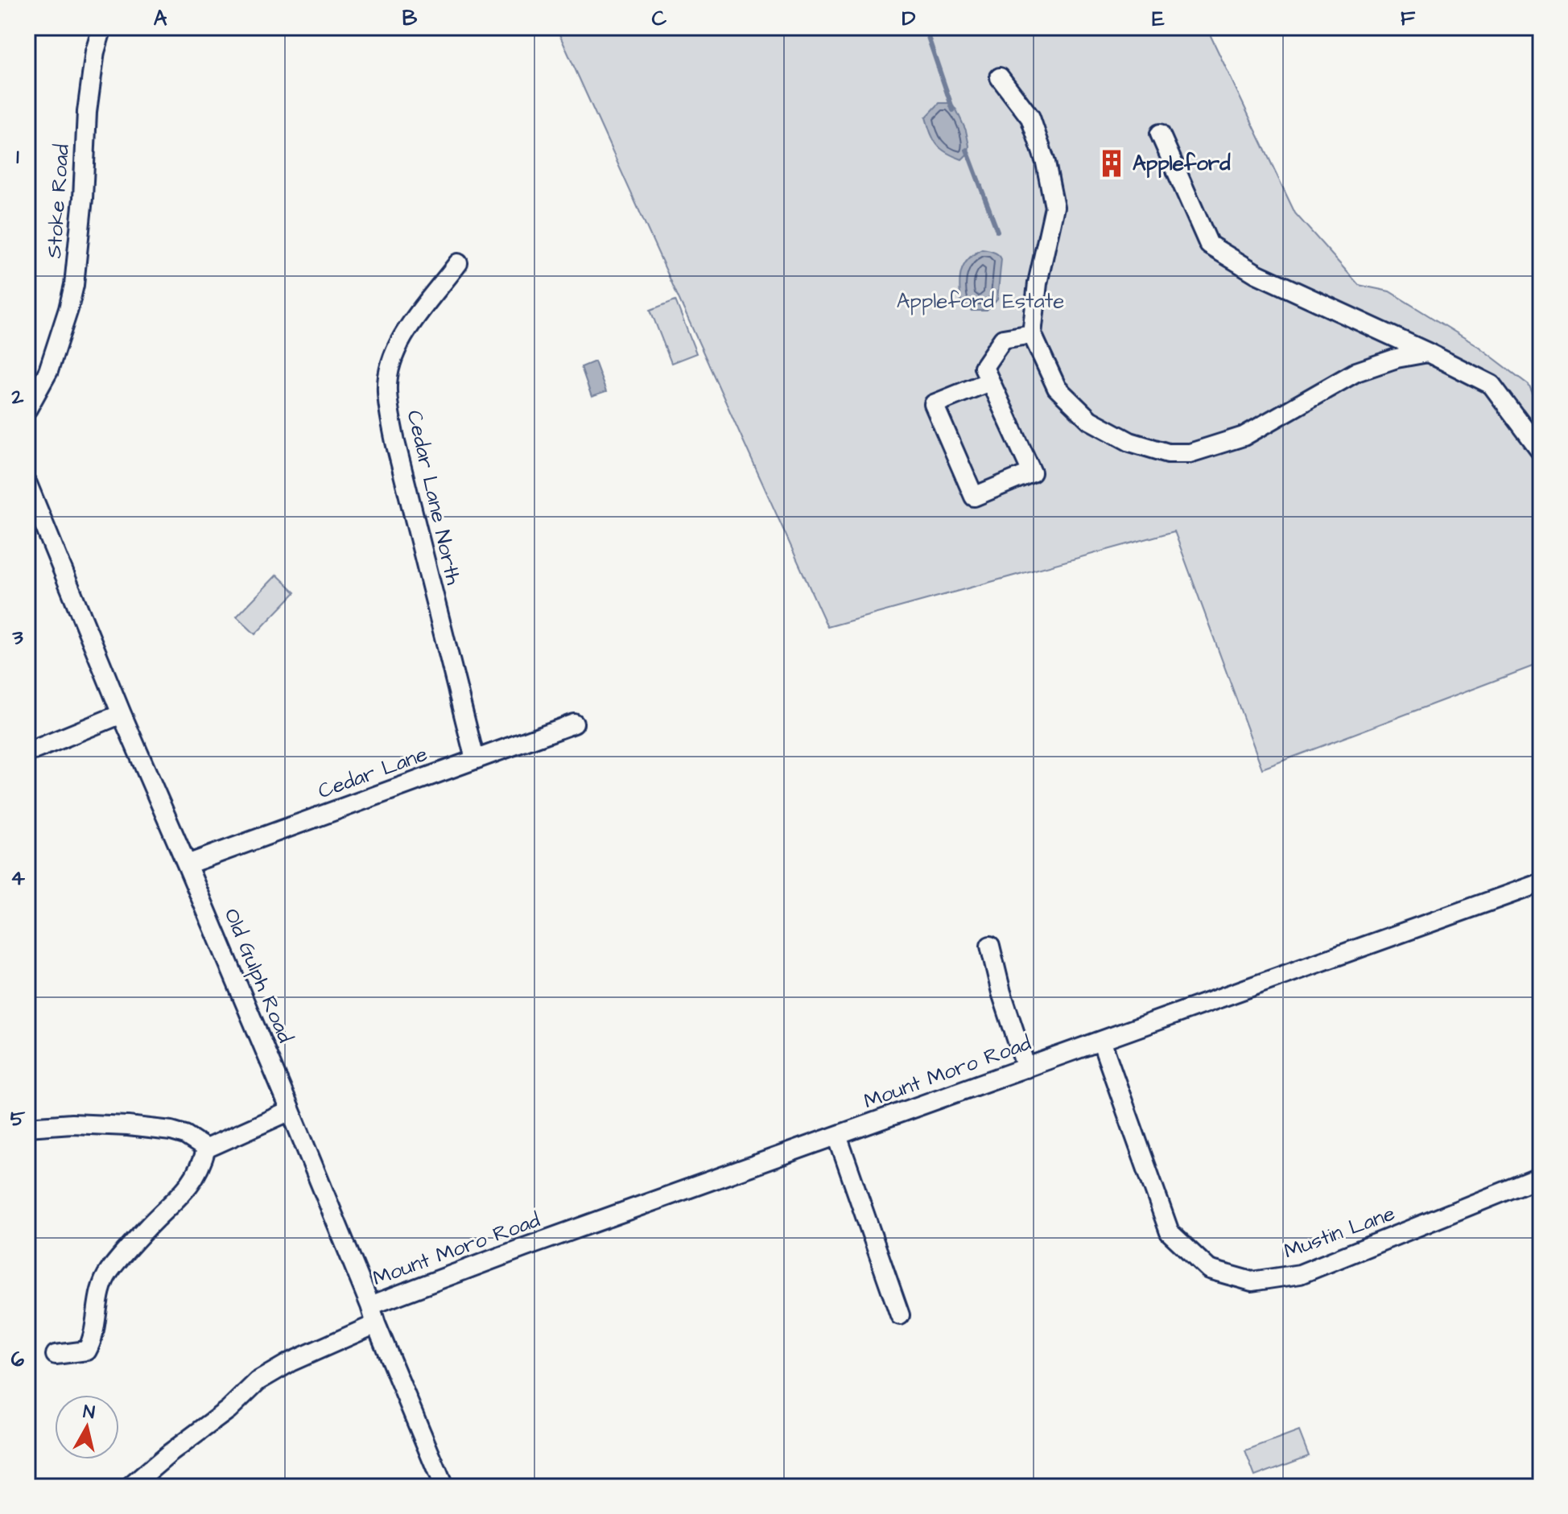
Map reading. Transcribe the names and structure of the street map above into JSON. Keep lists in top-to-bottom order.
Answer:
{
  "streets": {
    "street": [
      "Stoke Road",
      "Cedar Lane North",
      "Cedar Lane",
      "Old Gulph Road",
      "Mount Moro Road",
      "Mustin Lane"
    ]
  },
  "crossings": [
    ["Cedar Lane North", "Cedar Lane"],
    ["Cedar Lane", "Old Gulph Road"],
    ["Old Gulph Road", "Mount Moro Road"],
    ["Mount Moro Road", "Mustin Lane"]
  ],
  "parks": ["Appleford Estate"],
  "places": {
    "building": ["Appleford"]
  },
  "north": "top",
  "grid": {
    "columns": [
      "A",
      "B",
      "C",
      "D",
      "E",
      "F"
    ],
    "rows": [
      "1",
      "2",
      "3",
      "4",
      "5",
      "6"
    ]
  }
}
